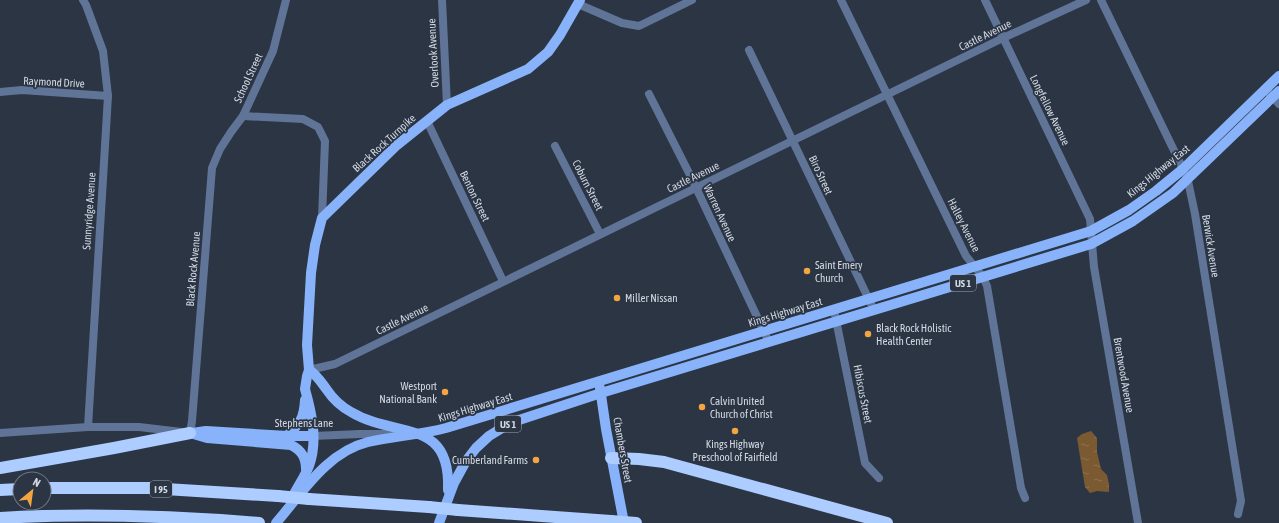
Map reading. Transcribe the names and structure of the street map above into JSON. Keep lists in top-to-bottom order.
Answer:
{
  "streets": {
    "highway": ["I 95"],
    "main road": [
      "Black Rock Turnpike",
      "Kings Highway East",
      "US 1",
      "Stephens Lane",
      "Chambers Street"
    ],
    "street": [
      "Castle Avenue",
      "Overlook Avenue",
      "School Street",
      "Raymond Drive",
      "Longfellow Avenue",
      "Biro Street",
      "Coburn Street",
      "Benton Street",
      "Sunnyridge Avenue",
      "Warren Avenue",
      "Halley Avenue",
      "Berwick Avenue",
      "Black Rock Avenue",
      "Brentwood Avenue",
      "Hibiscus Street"
    ]
  },
  "crossings": [
    ["Castle Avenue", "Longfellow Avenue"],
    ["Castle Avenue", "Biro Street"],
    ["Castle Avenue", "Coburn Street"],
    ["Castle Avenue", "Benton Street"],
    ["Castle Avenue", "Warren Avenue"],
    ["Castle Avenue", "Halley Avenue"],
    ["Overlook Avenue", "Black Rock Turnpike"],
    ["School Street", "Black Rock Turnpike"],
    ["School Street", "Black Rock Avenue"],
    ["Raymond Drive", "Sunnyridge Avenue"],
    ["Longfellow Avenue", "Kings Highway East"],
    ["Longfellow Avenue", "Brentwood Avenue"],
    ["Black Rock Turnpike", "Benton Street"],
    ["Kings Highway East", "Biro Street"],
    ["Kings Highway East", "Warren Avenue"],
    ["Kings Highway East", "Halley Avenue"],
    ["Kings Highway East", "Berwick Avenue"],
    ["Kings Highway East", "Brentwood Avenue"],
    ["Kings Highway East", "Hibiscus Street"],
    ["Kings Highway East", "Stephens Lane"],
    ["Kings Highway East", "Chambers Street"],
    ["Biro Street", "US 1"],
    ["Sunnyridge Avenue", "Stephens Lane"],
    ["Warren Avenue", "US 1"],
    ["Halley Avenue", "US 1"],
    ["Berwick Avenue", "US 1"],
    ["Black Rock Avenue", "Stephens Lane"],
    ["US 1", "Brentwood Avenue"],
    ["US 1", "Hibiscus Street"],
    ["US 1", "Chambers Street"]
  ],
  "places": [
    "Saint Emery Church",
    "Miller Nissan",
    "Black Rock Holistic Health Center",
    "Westport National Bank",
    "Calvin United Church of Christ",
    "Kings Highway Preschool of Fairfield",
    "Cumberland Farms"
  ],
  "north": "top right"
}
